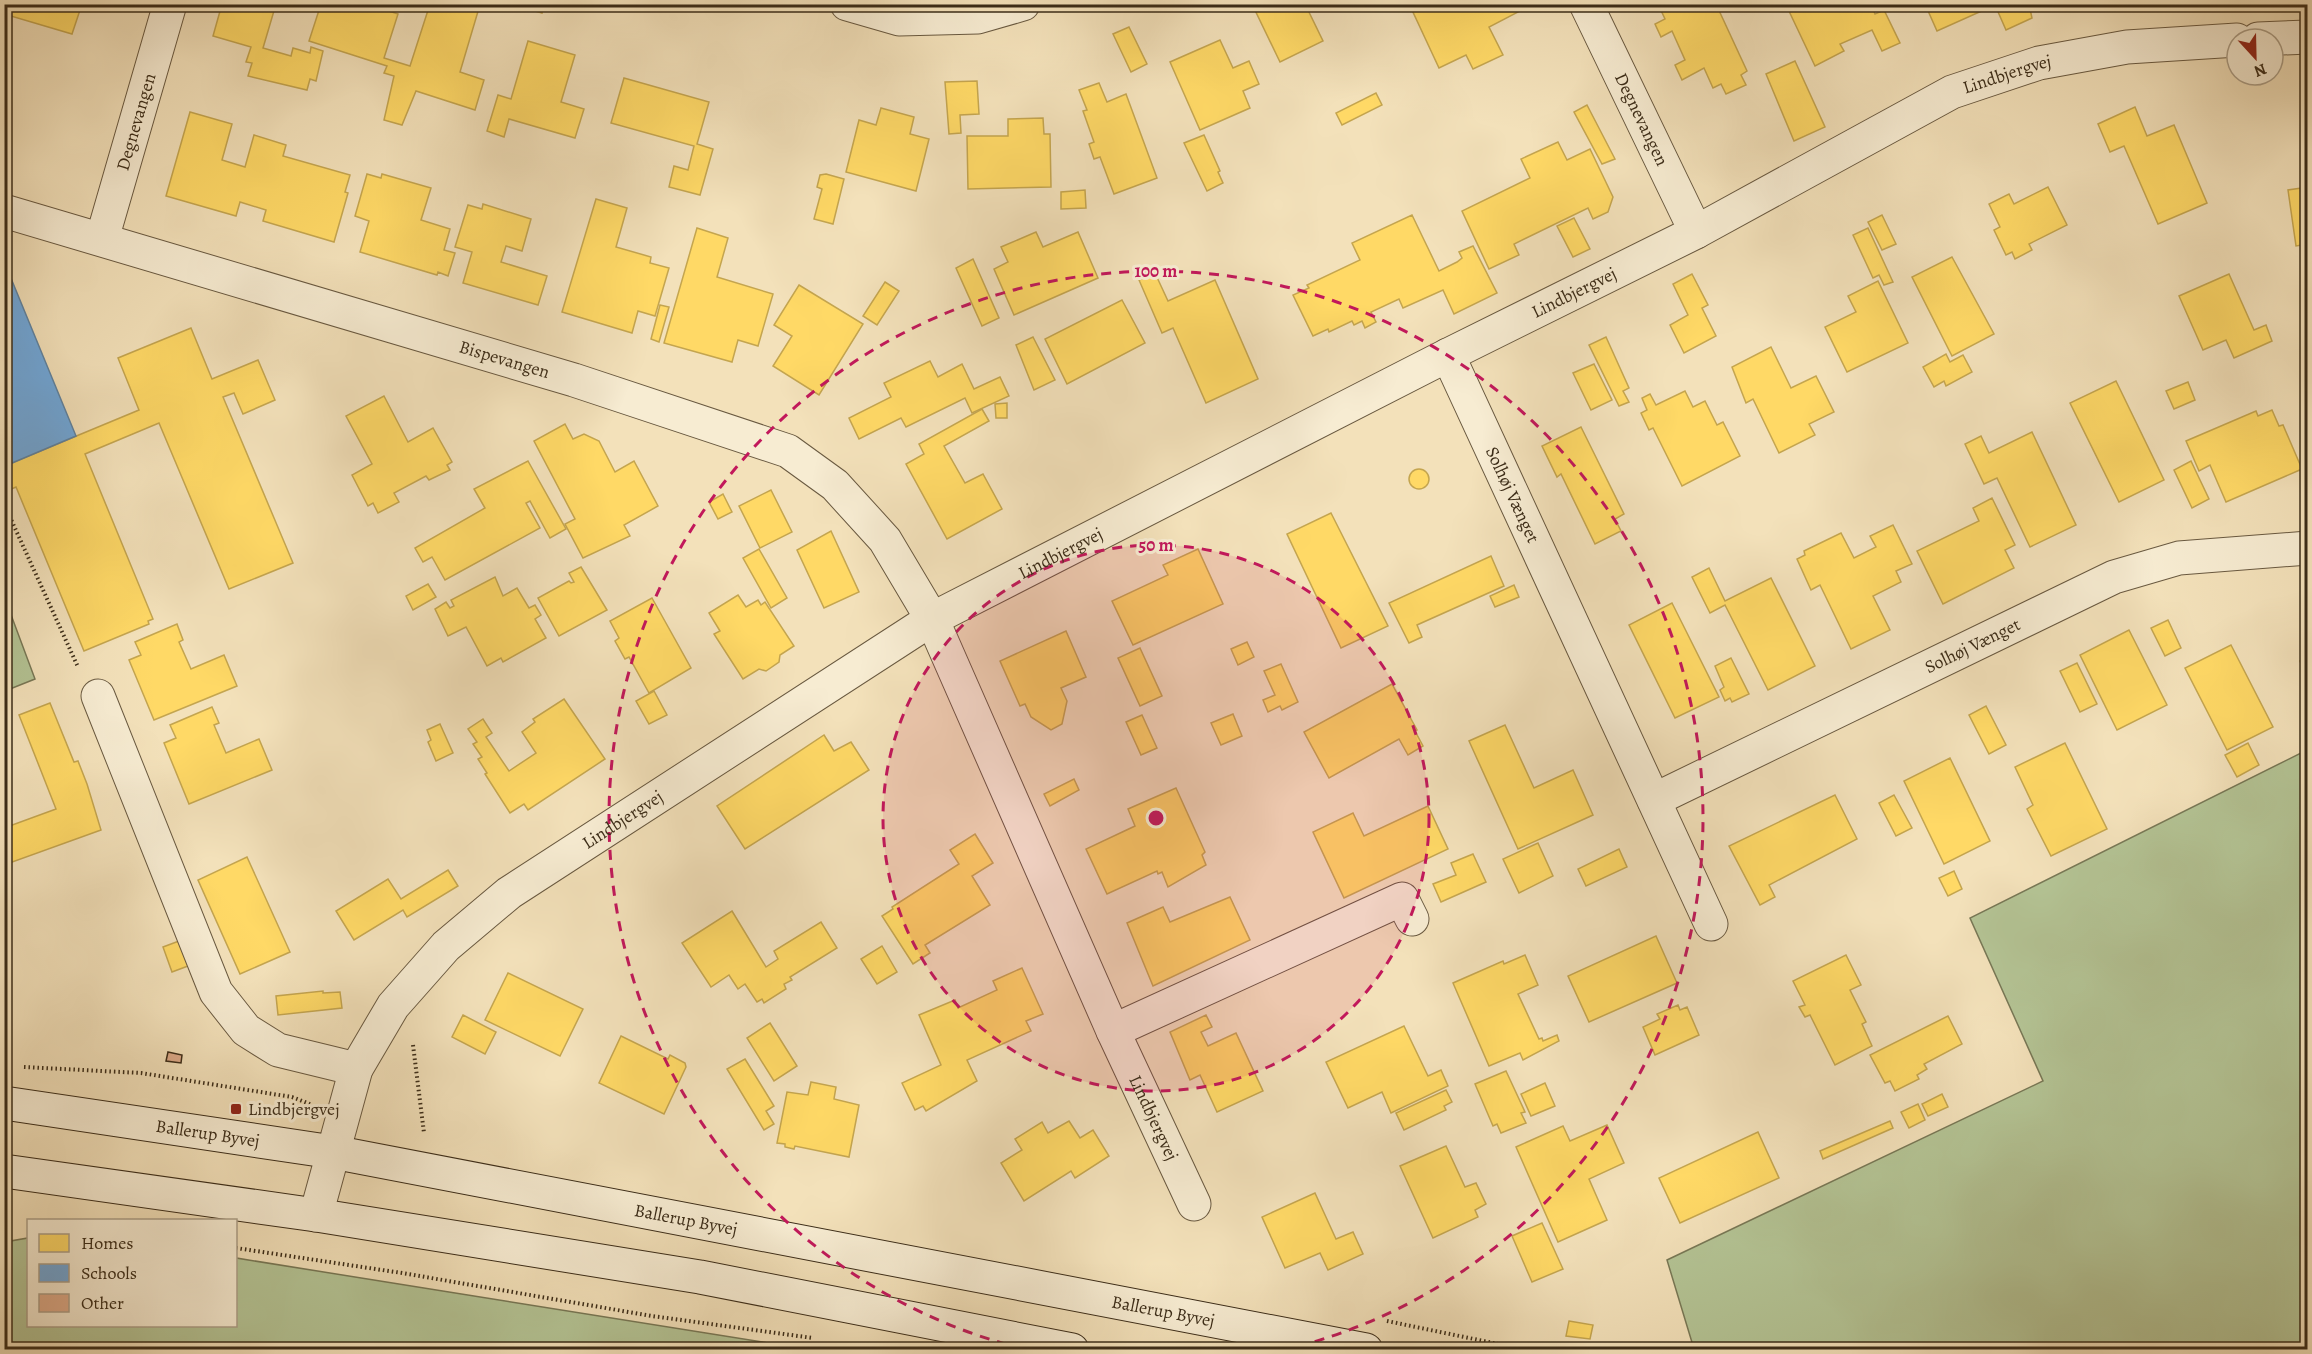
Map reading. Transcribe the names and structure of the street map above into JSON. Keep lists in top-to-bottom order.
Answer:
{
  "streets": {
    "street": [
      "Lindbjergvej",
      "Degnevangen",
      "Bispevangen",
      "Solhøj Vænget",
      "Ballerup Byvej"
    ]
  },
  "crossings": [
    ["Lindbjergvej", "Degnevangen"],
    ["Lindbjergvej", "Bispevangen"],
    ["Lindbjergvej", "Solhøj Vænget"],
    ["Lindbjergvej", "Ballerup Byvej"],
    ["Degnevangen", "Bispevangen"]
  ],
  "places": {
    "transit": ["Lindbjergvej"]
  },
  "legend": ["Homes", "Schools", "Other"],
  "north": "bottom",
  "rings": ["100 m", "50 m"]
}
